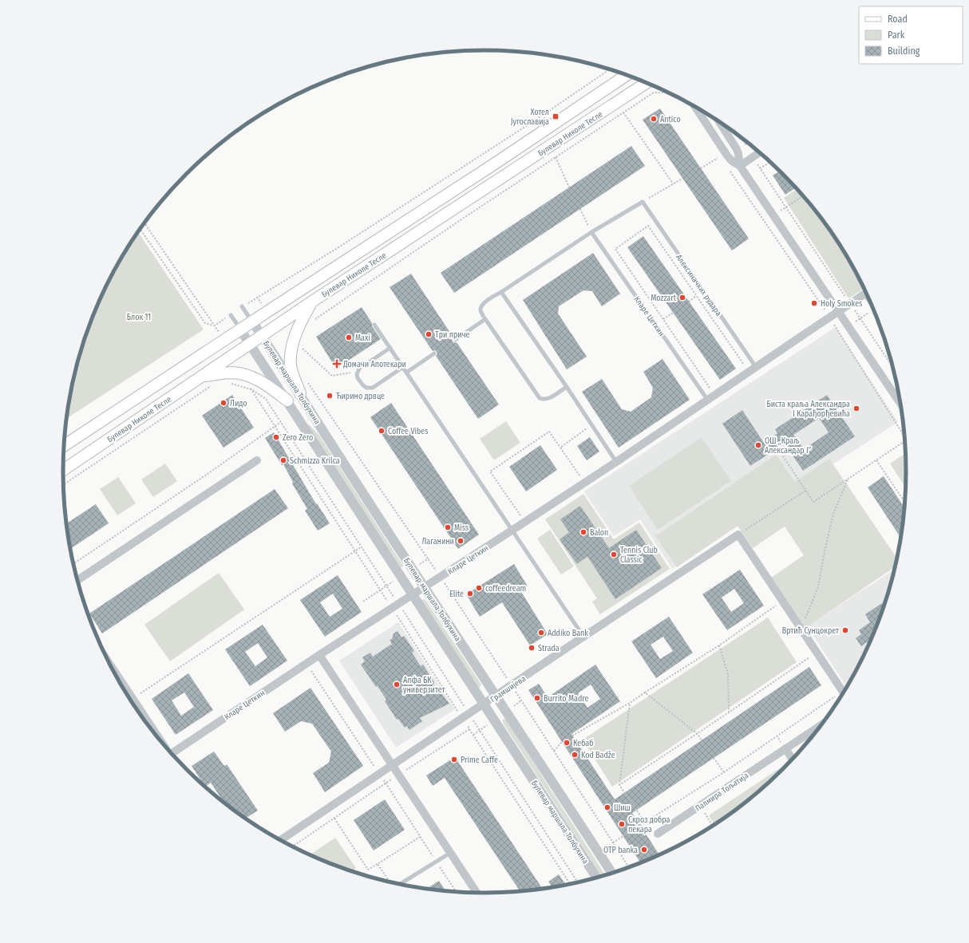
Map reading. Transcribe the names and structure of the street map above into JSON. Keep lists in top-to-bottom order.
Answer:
{
  "streets": {
    "main road": ["Булевар Николе Тесле"],
    "street": [
      "Кларе Цеткин",
      "Булевар маршала Толбухина",
      "Грамшијева",
      "Палмира Тољатија"
    ],
    "lane": ["Алексиначких рудара"]
  },
  "crossings": [
    ["Булевар Николе Тесле", "Булевар маршала Толбухина"],
    ["Алексиначких рудара", "Кларе Цеткин"],
    ["Кларе Цеткин", "Булевар маршала Толбухина"],
    ["Булевар маршала Толбухина", "Грамшијева"]
  ],
  "parks": ["Блок 11"],
  "places": {
    "transit": ["Хотел Југославија"],
    "other": [
      "Antico",
      "Mozzart",
      "Holy Smokes",
      "Три приче",
      "Maxi",
      "Ћирино дрвце",
      "Лидо",
      "Биста краља Александра I Карађорђевића",
      "Coffee Vibes",
      "Zero Zero",
      "ОШ „Краљ Александар I”",
      "Schmizza Krilca",
      "Miss",
      "Balon",
      "Лаганини",
      "Tennis Club Classic",
      "coffeedream",
      "Elite",
      "Вртић Сунцокрет",
      "Addiko Bank",
      "Strada",
      "Алфа БК универзитет",
      "Burrito Madre",
      "Кебаб",
      "Kod Badže",
      "Prime Caffe",
      "Шиш",
      "Скроз добра пекара",
      "OTP banka"
    ],
    "health": ["Домачи Апотекари"]
  },
  "legend": ["Road", "Park", "Building"]
}
